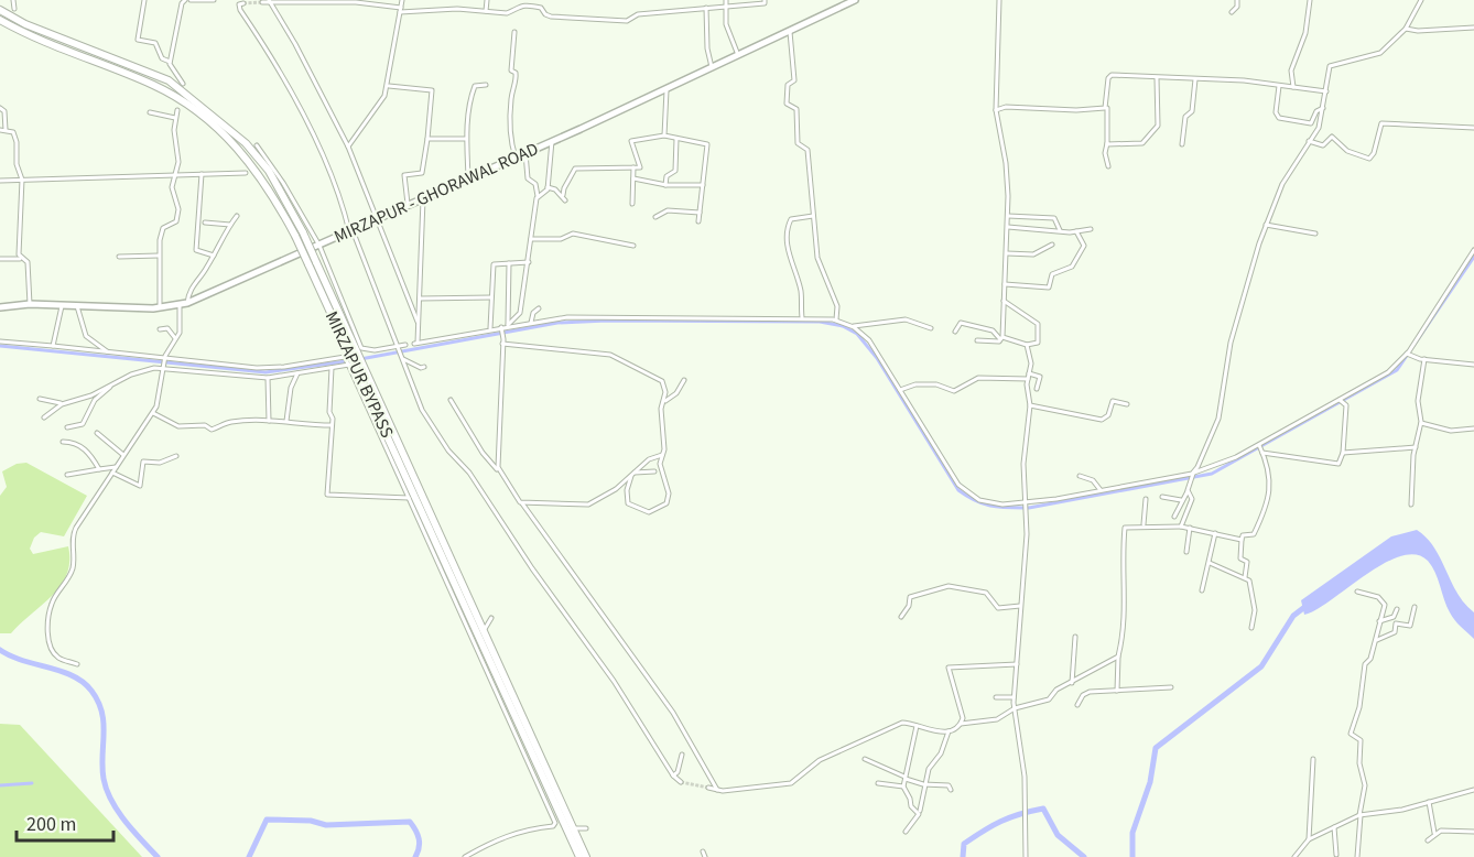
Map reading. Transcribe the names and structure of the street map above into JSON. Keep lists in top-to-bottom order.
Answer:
{
  "streets": {
    "highway": ["MIRZAPUR BYPASS"],
    "main road": ["MIRZAPUR - GHORAWAL ROAD"]
  },
  "scale_bar": "200 m"
}
